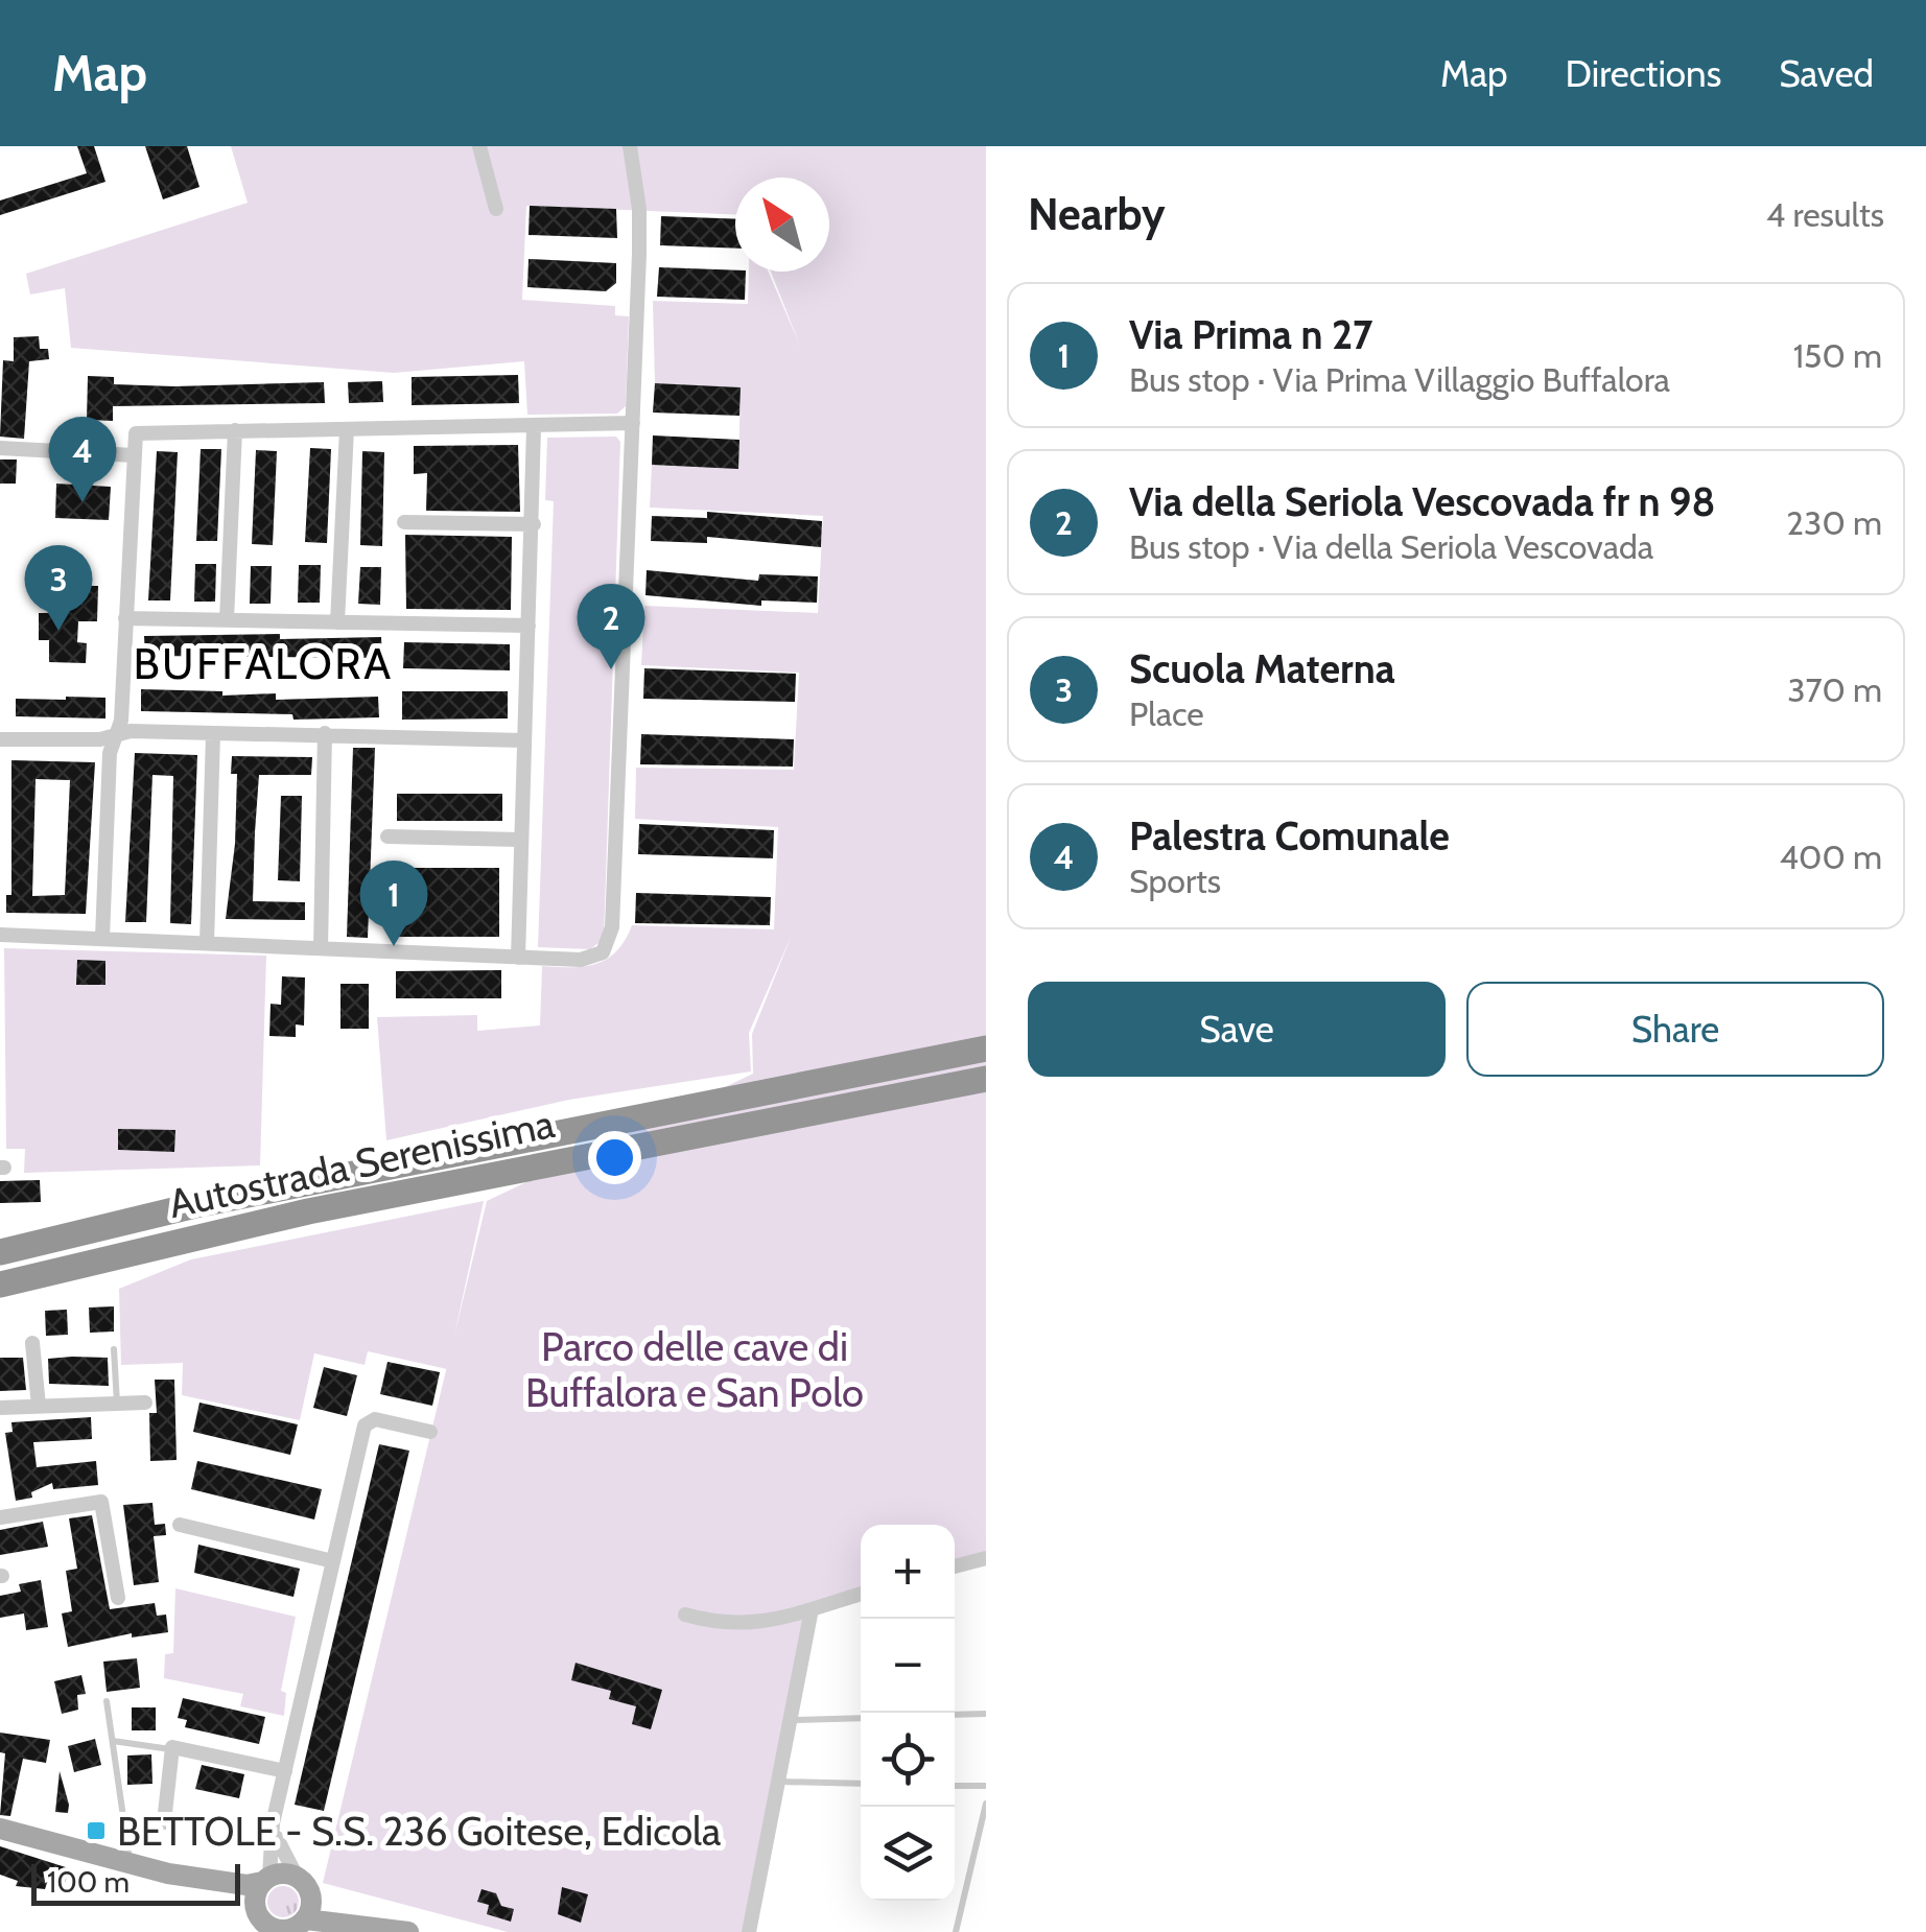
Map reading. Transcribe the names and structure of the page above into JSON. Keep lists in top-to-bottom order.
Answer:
{
  "streets": {
    "highway": ["Autostrada Serenissima"]
  },
  "districts": ["BUFFALORA"],
  "parks": ["Parco delle cave di Buffalora e San Polo"],
  "places": {
    "transit": ["BETTOLE - S.S. 236 Goitese, Edicola"]
  },
  "scale_bar": "100 m",
  "north": "top left",
  "page": {
    "header": "Map",
    "nav": ["Map", "Directions", "Saved"],
    "heading": ["Nearby", "4 results"],
    "list": [
      {
        "mark": "1",
        "name": "Via Prima n 27",
        "note": "Bus stop · Via Prima Villaggio Buffalora",
        "value": "150 m"
      },
      {
        "mark": "2",
        "name": "Via della Seriola Vescovada fr n 98",
        "note": "Bus stop · Via della Seriola Vescovada",
        "value": "230 m"
      },
      {
        "mark": "3",
        "name": "Scuola Materna",
        "note": "Place",
        "value": "370 m"
      },
      {
        "mark": "4",
        "name": "Palestra Comunale",
        "note": "Sports",
        "value": "400 m"
      }
    ],
    "pins": [
      "4",
      "3",
      "2",
      "1"
    ],
    "buttons": ["Save", "Share"],
    "map_buttons": ["+", "−"],
    "scale": "100 m"
  }
}
